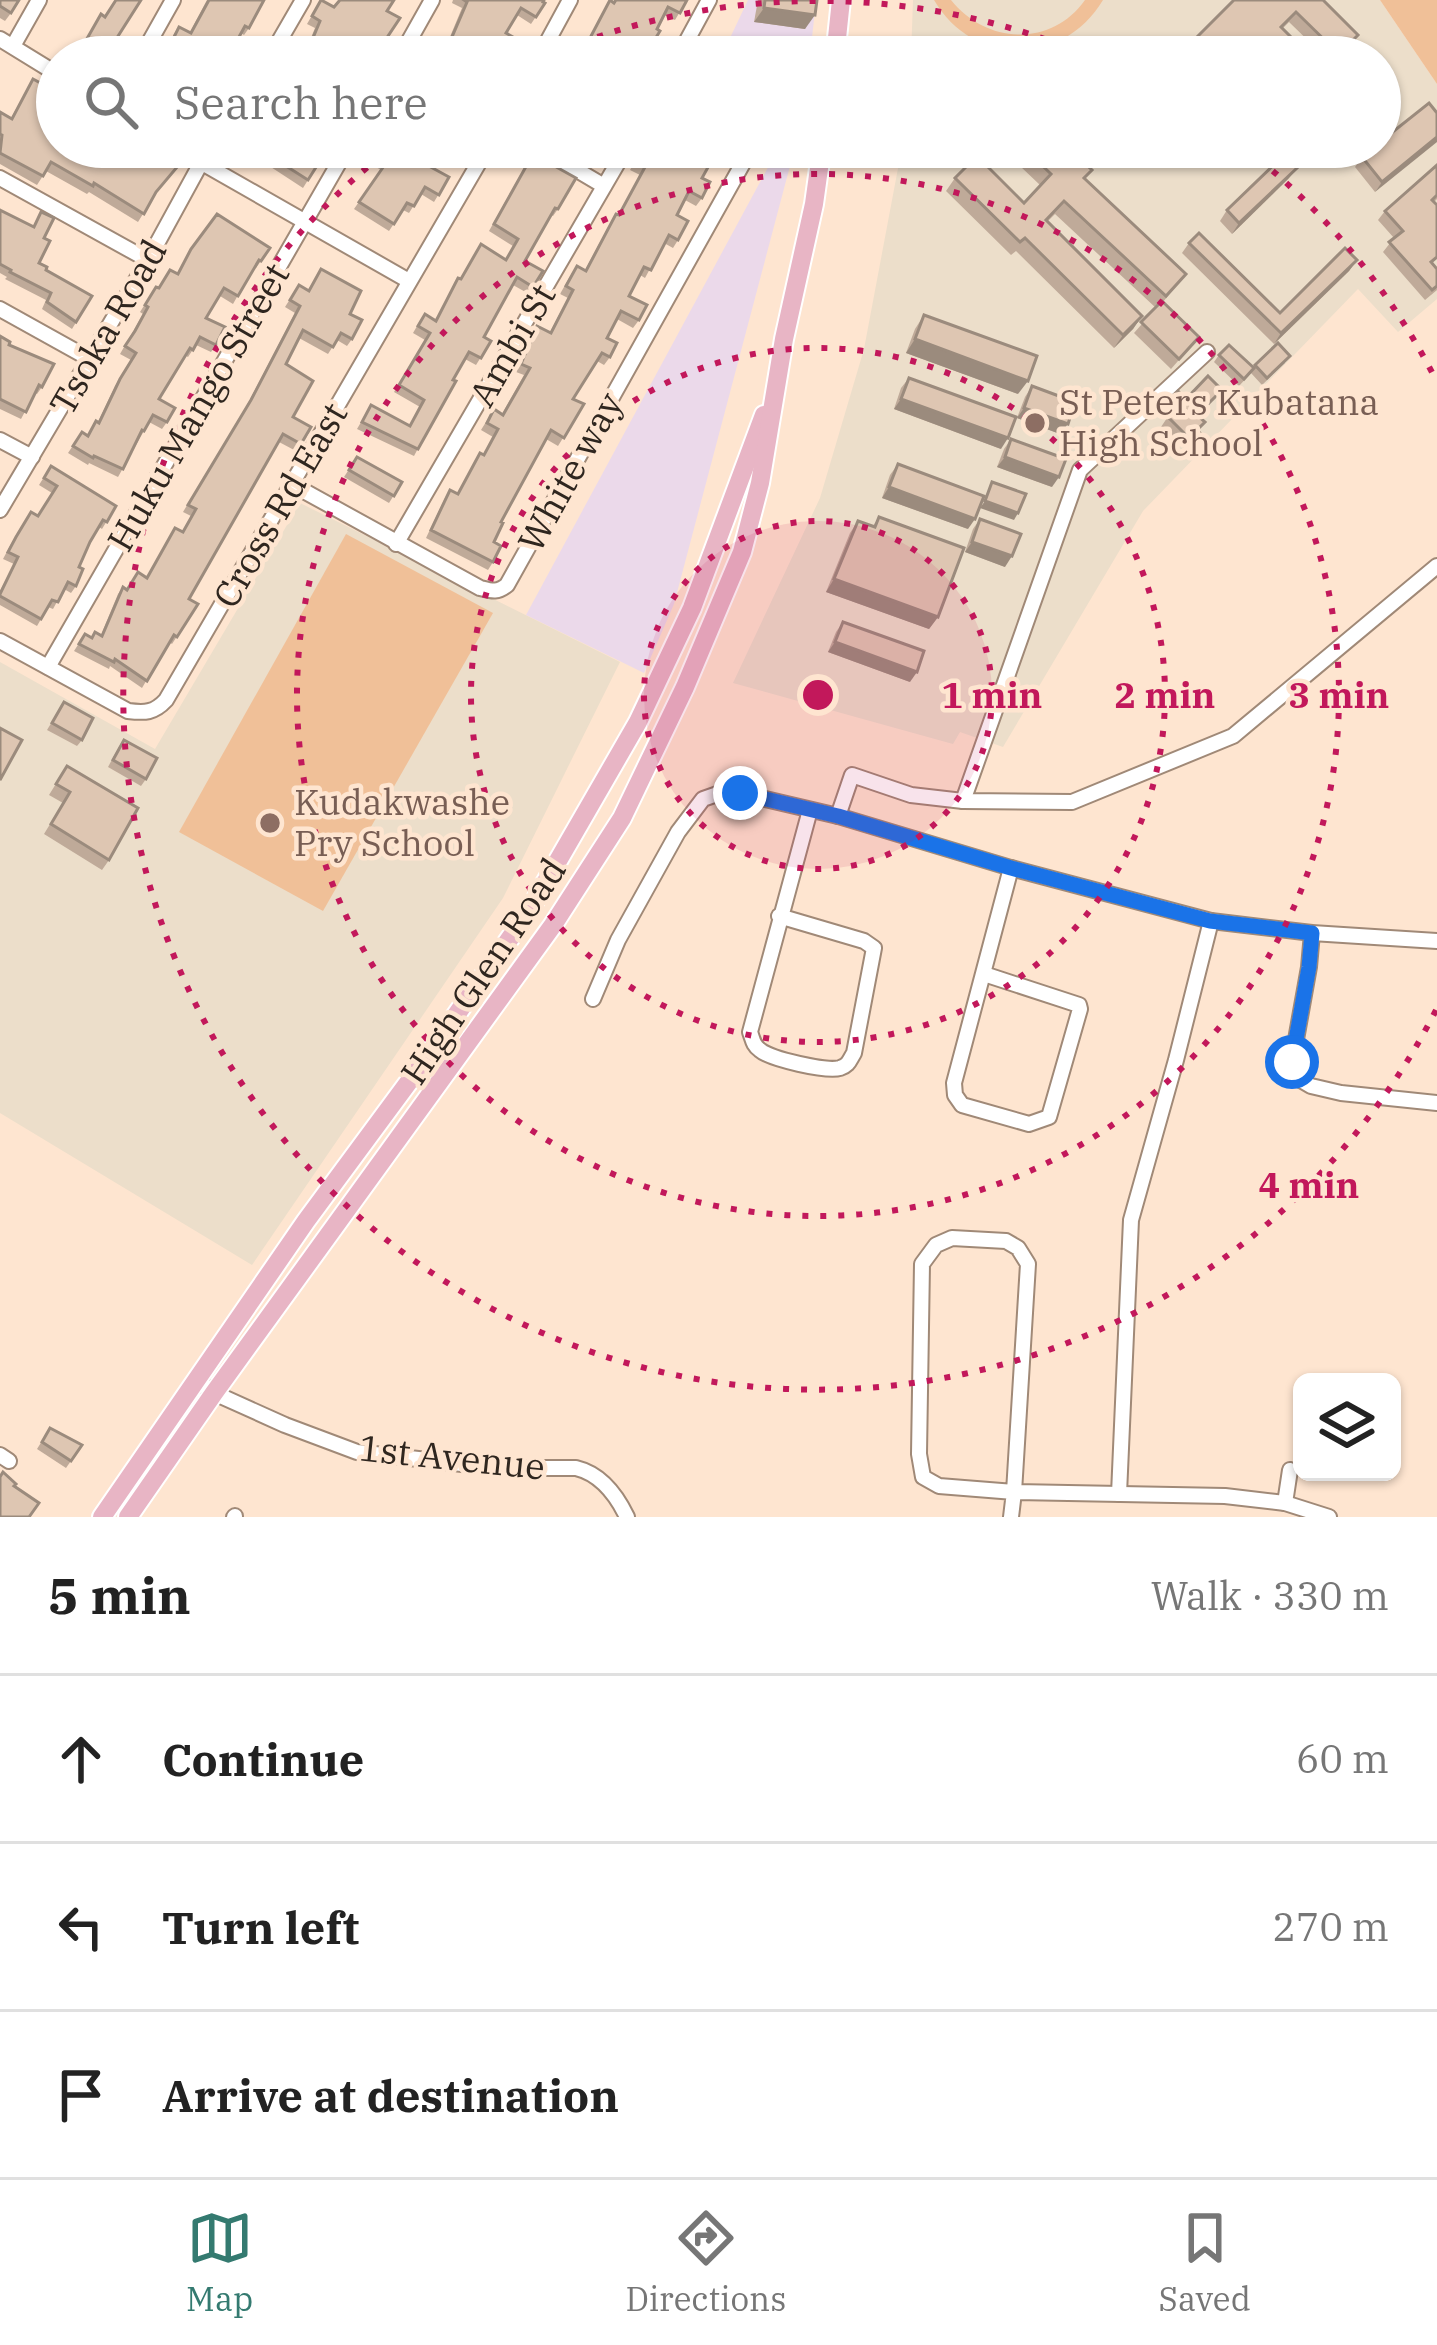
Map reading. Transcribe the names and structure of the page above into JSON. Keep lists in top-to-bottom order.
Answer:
{
  "streets": {
    "main road": ["High Glen Road"],
    "street": [
      "Tsoka Road",
      "Ambi St",
      "Huku Mango Street",
      "White way",
      "Cross Rd East",
      "1st Avenue"
    ]
  },
  "crossings": [
    ["Ambi St", "White way"],
    ["Huku Mango Street", "Cross Rd East"],
    ["White way", "Cross Rd East"],
    ["High Glen Road", "1st Avenue"]
  ],
  "places": ["St Peters Kubatana High School", "Kudakwashe Pry School"],
  "page": {
    "search": "Search here",
    "heading": ["5 min", "Walk · 330 m"],
    "list": [
      ["Continue", "60 m"],
      ["Turn left", "270 m"],
      "Arrive at destination"
    ],
    "nav": ["Map", "Directions", "Saved"]
  },
  "rings": [
    "1 min",
    "2 min",
    "3 min",
    "4 min"
  ]
}
